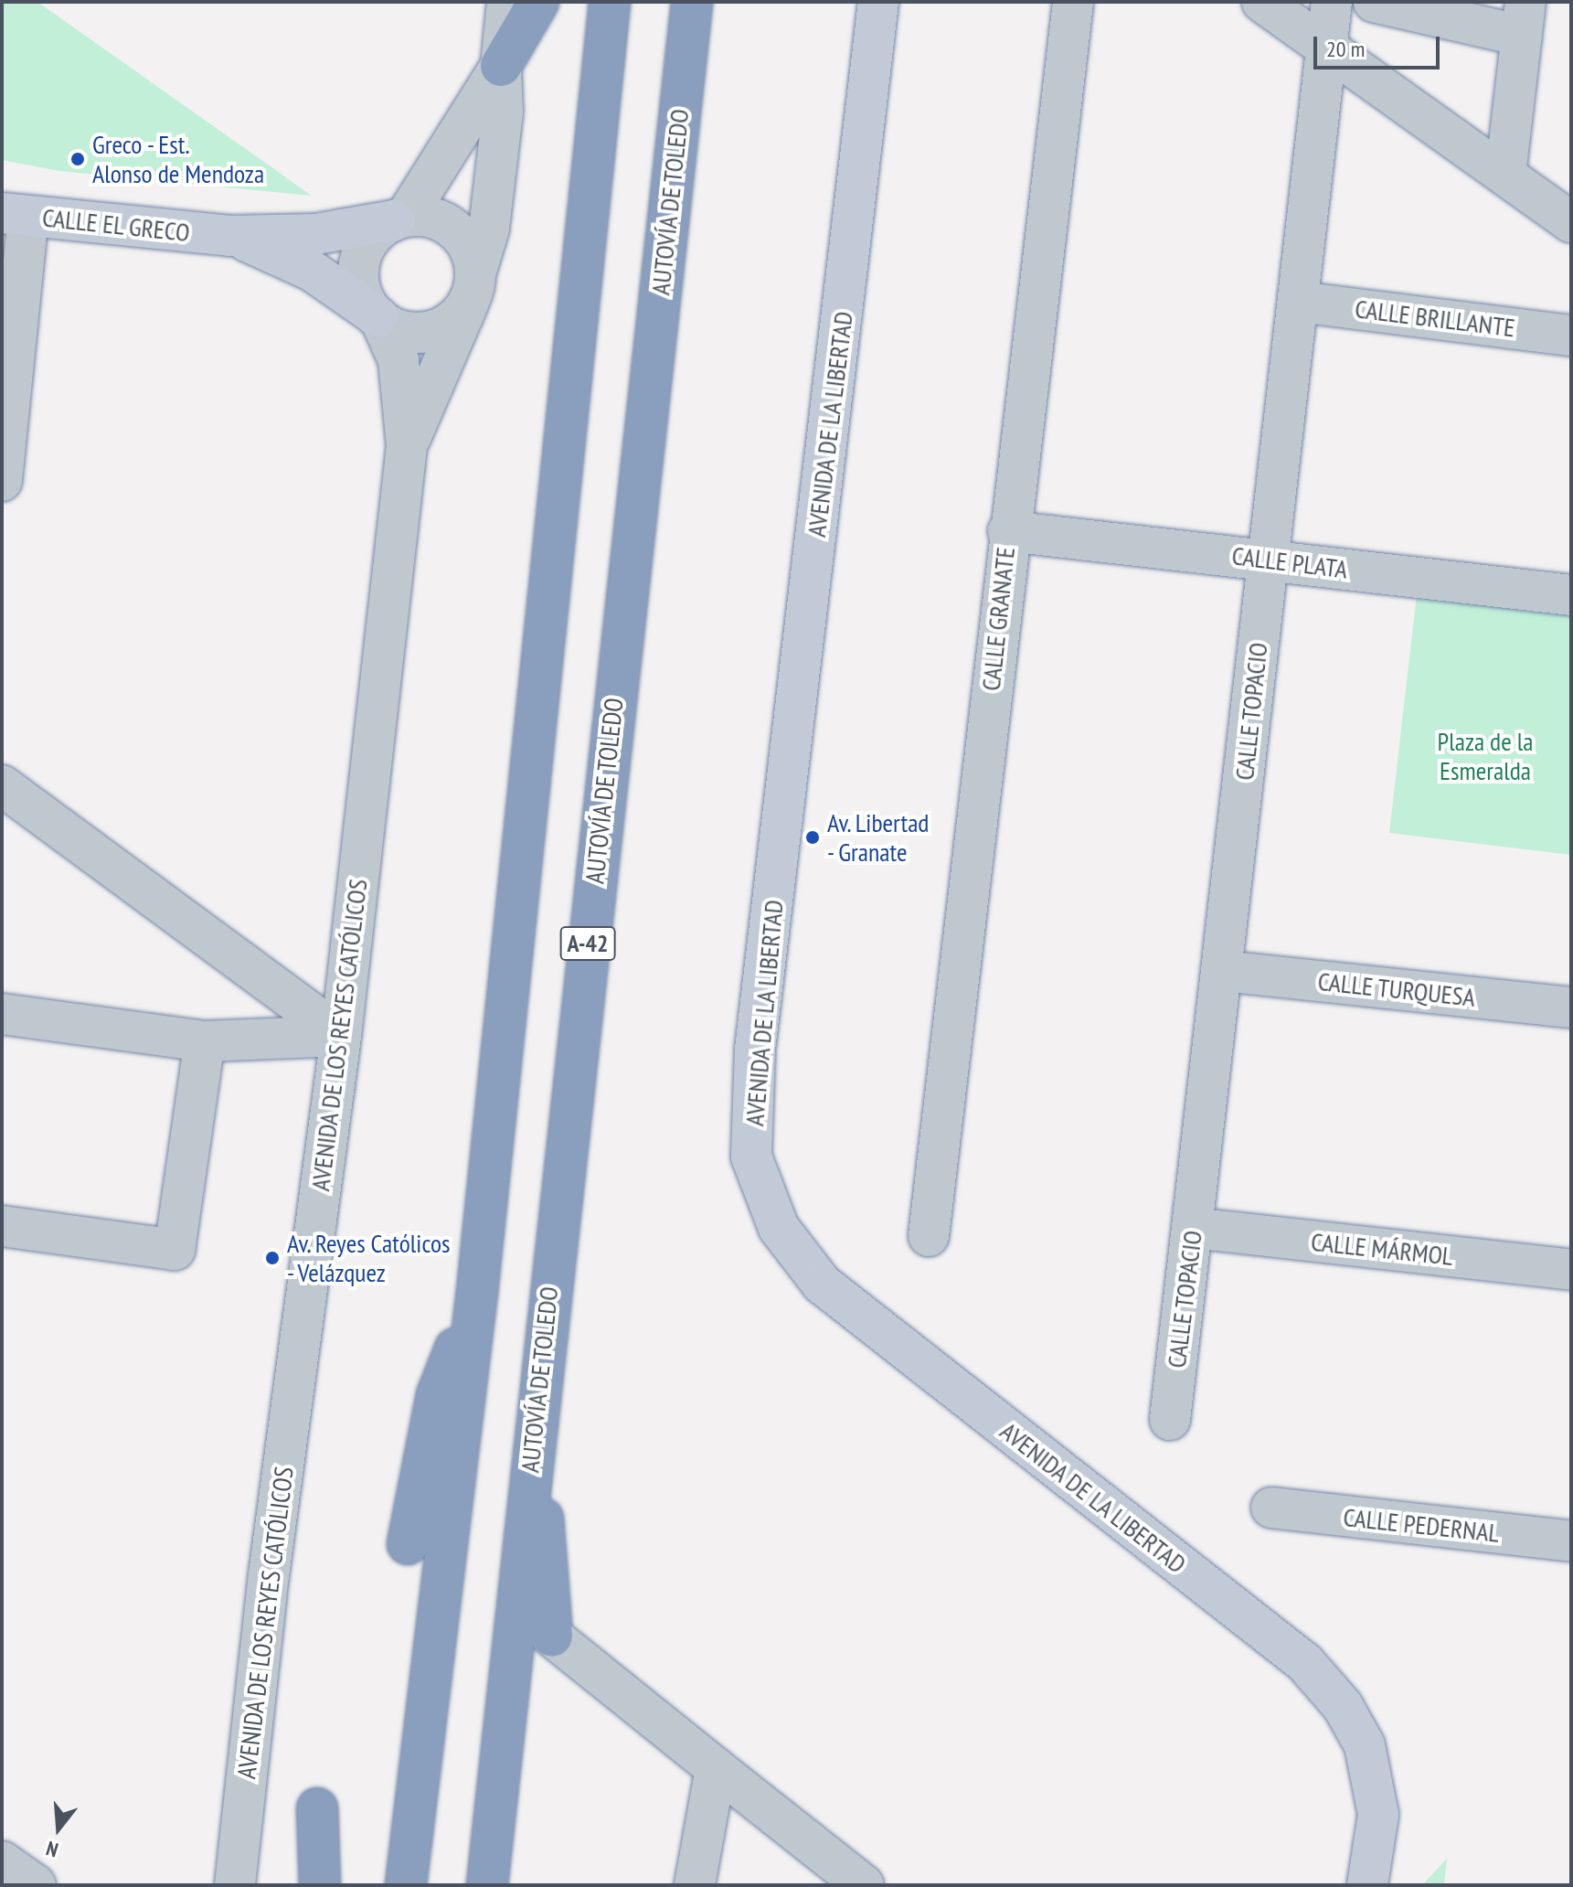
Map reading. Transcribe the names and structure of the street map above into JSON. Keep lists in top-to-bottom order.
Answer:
{
  "streets": {
    "highway": ["AUTOVÍA DE TOLEDO", "A-42"],
    "street": [
      "CALLE EL GRECO",
      "CALLE BRILLANTE",
      "AVENIDA DE LA LIBERTAD",
      "CALLE PLATA",
      "CALLE GRANATE",
      "CALLE TOPACIO",
      "CALLE TURQUESA",
      "AVENIDA DE LOS REYES CATÓLICOS",
      "CALLE MÁRMOL",
      "CALLE PEDERNAL"
    ]
  },
  "crossings": [
    ["CALLE BRILLANTE", "CALLE TOPACIO"],
    ["CALLE PLATA", "CALLE GRANATE"],
    ["CALLE PLATA", "CALLE TOPACIO"],
    ["CALLE TOPACIO", "CALLE TURQUESA"],
    ["CALLE TOPACIO", "CALLE MÁRMOL"]
  ],
  "parks": ["Plaza de la Esmeralda"],
  "places": ["Greco - Est. Alonso de Mendoza", "Av. Libertad - Granate", "Av. Reyes Católicos - Velázquez"],
  "scale_bar": "20 m",
  "north": "bottom"
}
